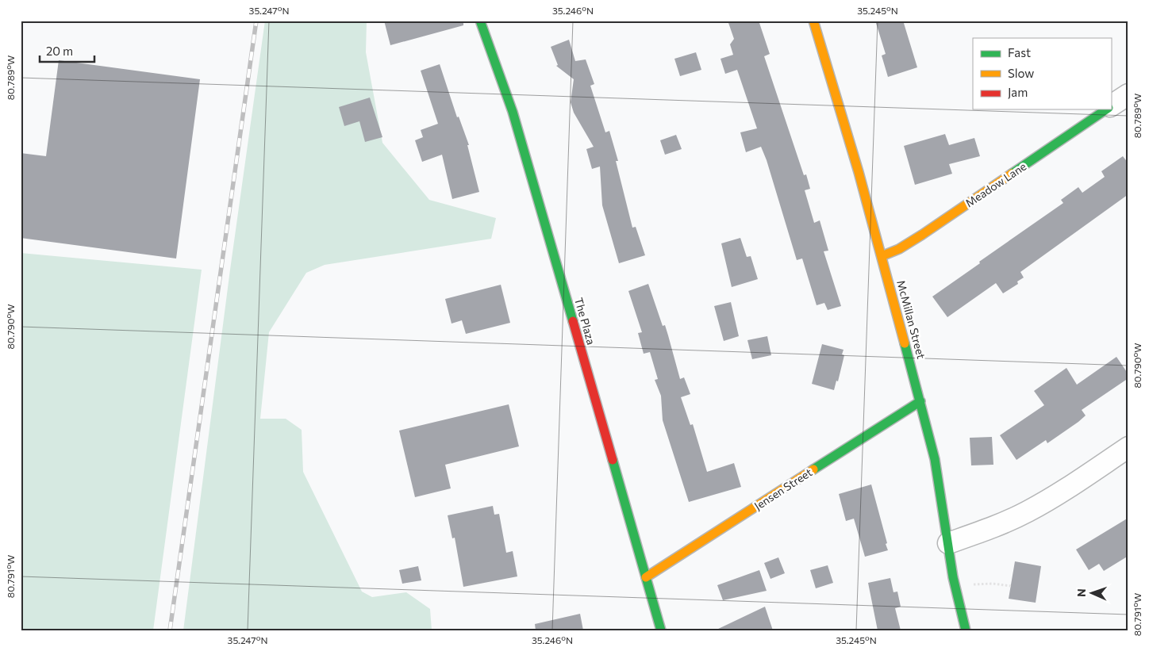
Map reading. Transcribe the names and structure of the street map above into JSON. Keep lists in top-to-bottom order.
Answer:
{
  "streets": {
    "street": [
      "Meadow Lane",
      "McMillan Street",
      "The Plaza",
      "Jensen Street"
    ]
  },
  "crossings": [
    ["Meadow Lane", "McMillan Street"],
    ["McMillan Street", "Jensen Street"],
    ["The Plaza", "Jensen Street"]
  ],
  "legend": ["Fast", "Slow", "Jam"],
  "scale_bar": "20 m",
  "north": "left",
  "coordinates": [
    "35.247°N",
    "35.246°N",
    "35.245°N",
    "80.789°W",
    "80.790°W",
    "80.791°W"
  ]
}
